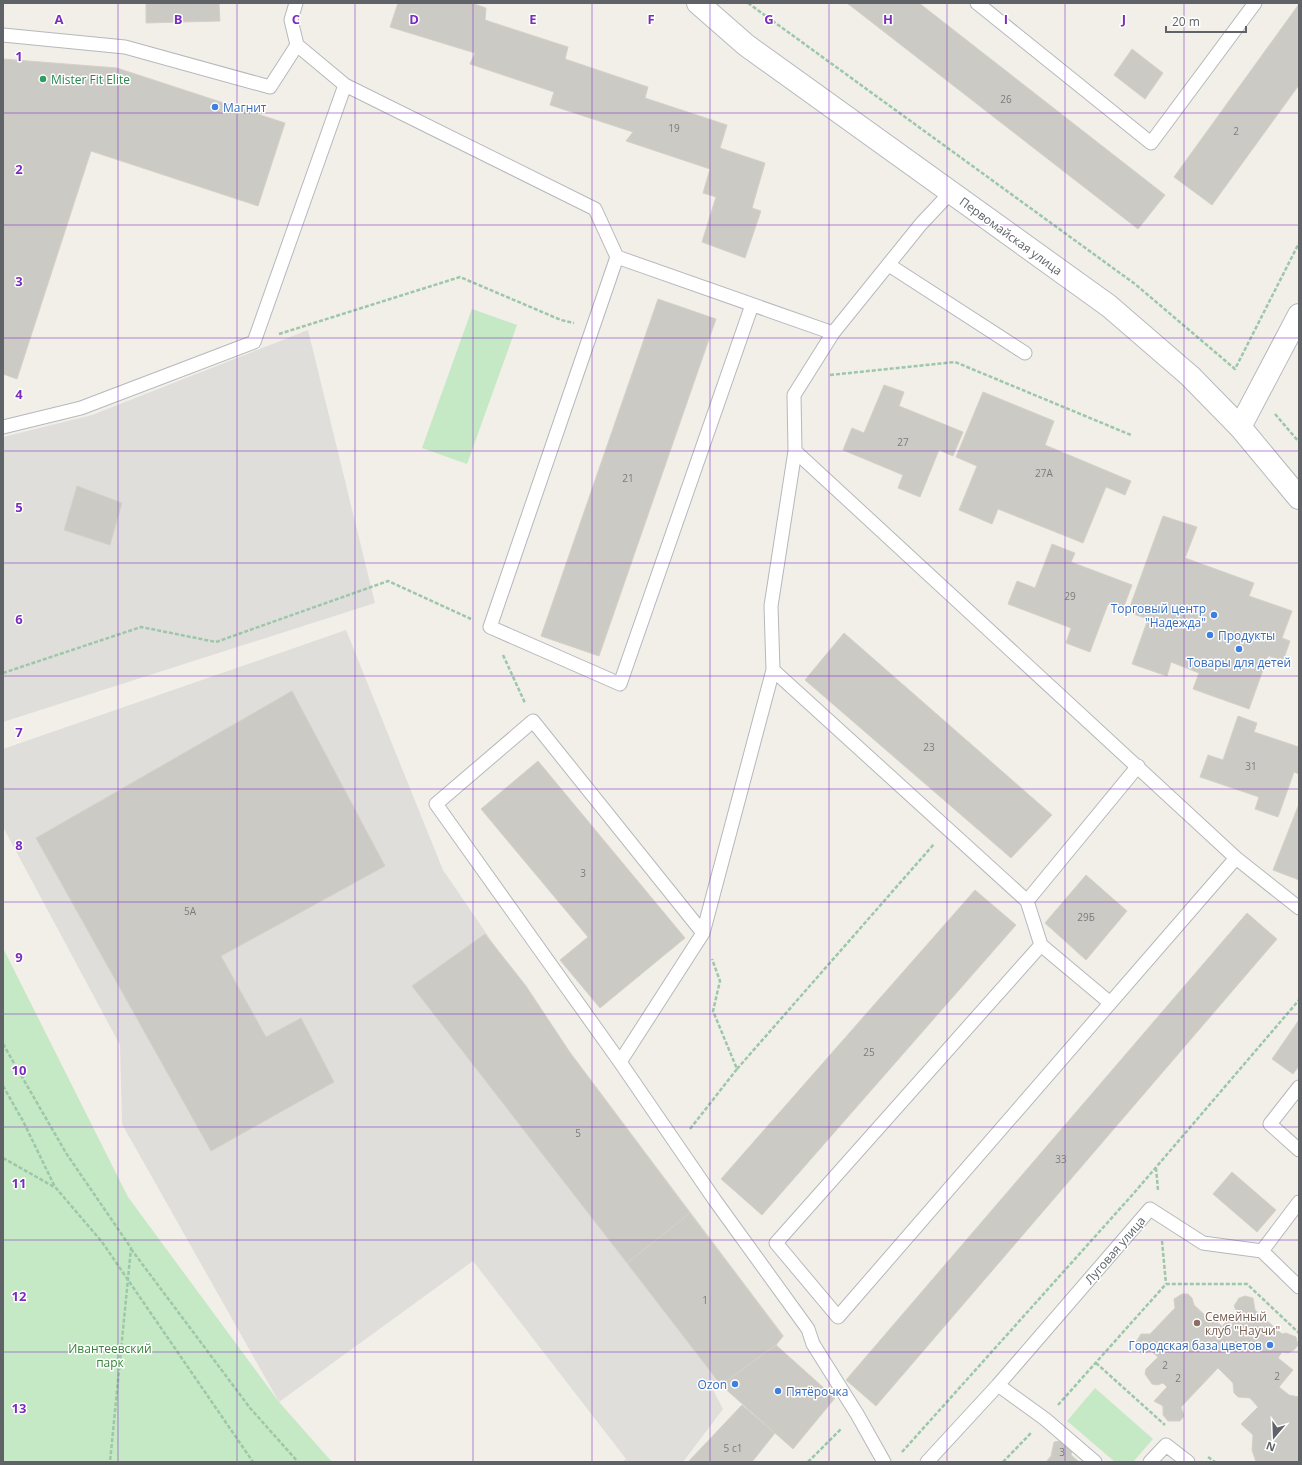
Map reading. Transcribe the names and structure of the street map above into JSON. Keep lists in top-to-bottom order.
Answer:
{
  "streets": {
    "main road": ["Первомайская улица"],
    "lane": ["Луговая улица"]
  },
  "parks": ["Ивантеевский парк"],
  "places": [
    "Mister Fit Elite",
    "Магнит",
    "Торговый центр \"Надежда\"",
    "Продукты",
    "Товары для детей",
    "Семейный клуб \"Научи\"",
    "Городская база цветов",
    "Ozon",
    "Пятёрочка"
  ],
  "house_numbers": [
    "26",
    "19",
    "2",
    "27",
    "27А",
    "21",
    "29",
    "23",
    "31",
    "3",
    "5А",
    "29Б",
    "25",
    "5",
    "33",
    "1",
    "2",
    "2",
    "2",
    "5 с1",
    "3"
  ],
  "scale_bar": "20 m",
  "north": "bottom",
  "grid": {
    "columns": [
      "A",
      "B",
      "C",
      "D",
      "E",
      "F",
      "G",
      "H",
      "I",
      "J"
    ],
    "rows": [
      "1",
      "2",
      "3",
      "4",
      "5",
      "6",
      "7",
      "8",
      "9",
      "10",
      "11",
      "12",
      "13"
    ]
  }
}
